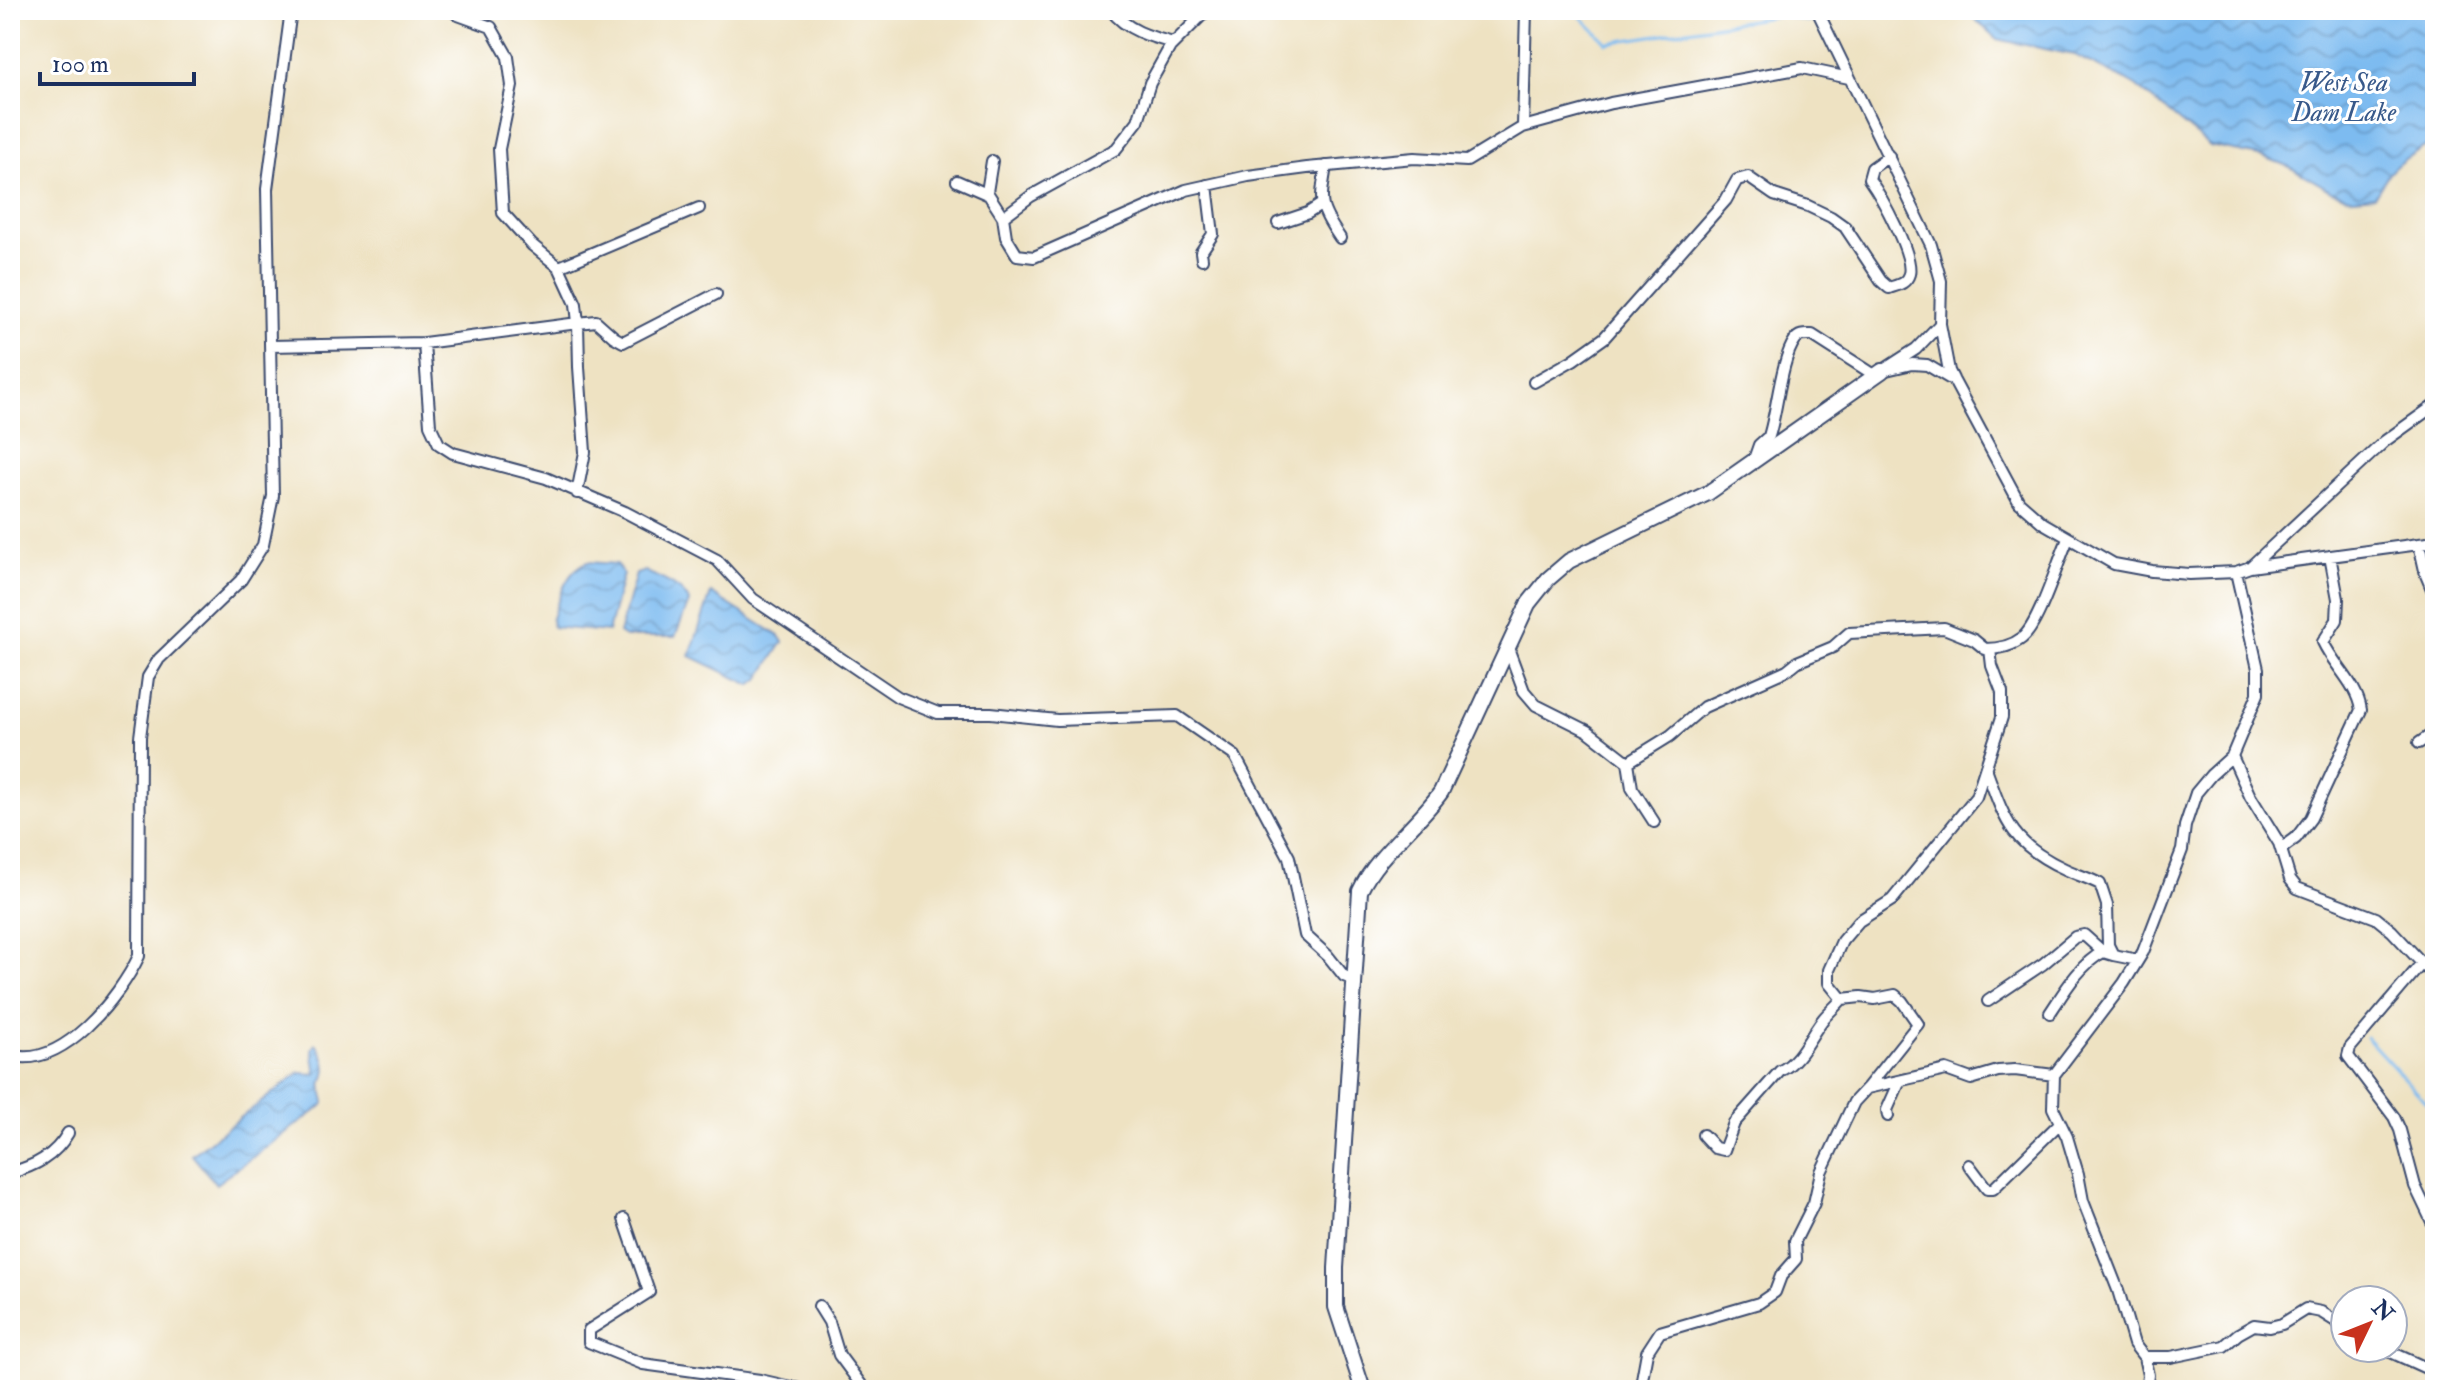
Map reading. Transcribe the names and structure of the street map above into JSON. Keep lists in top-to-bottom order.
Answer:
{
  "water": ["West Sea Dam Lake"],
  "scale_bar": "100 m",
  "north": "top right"
}
